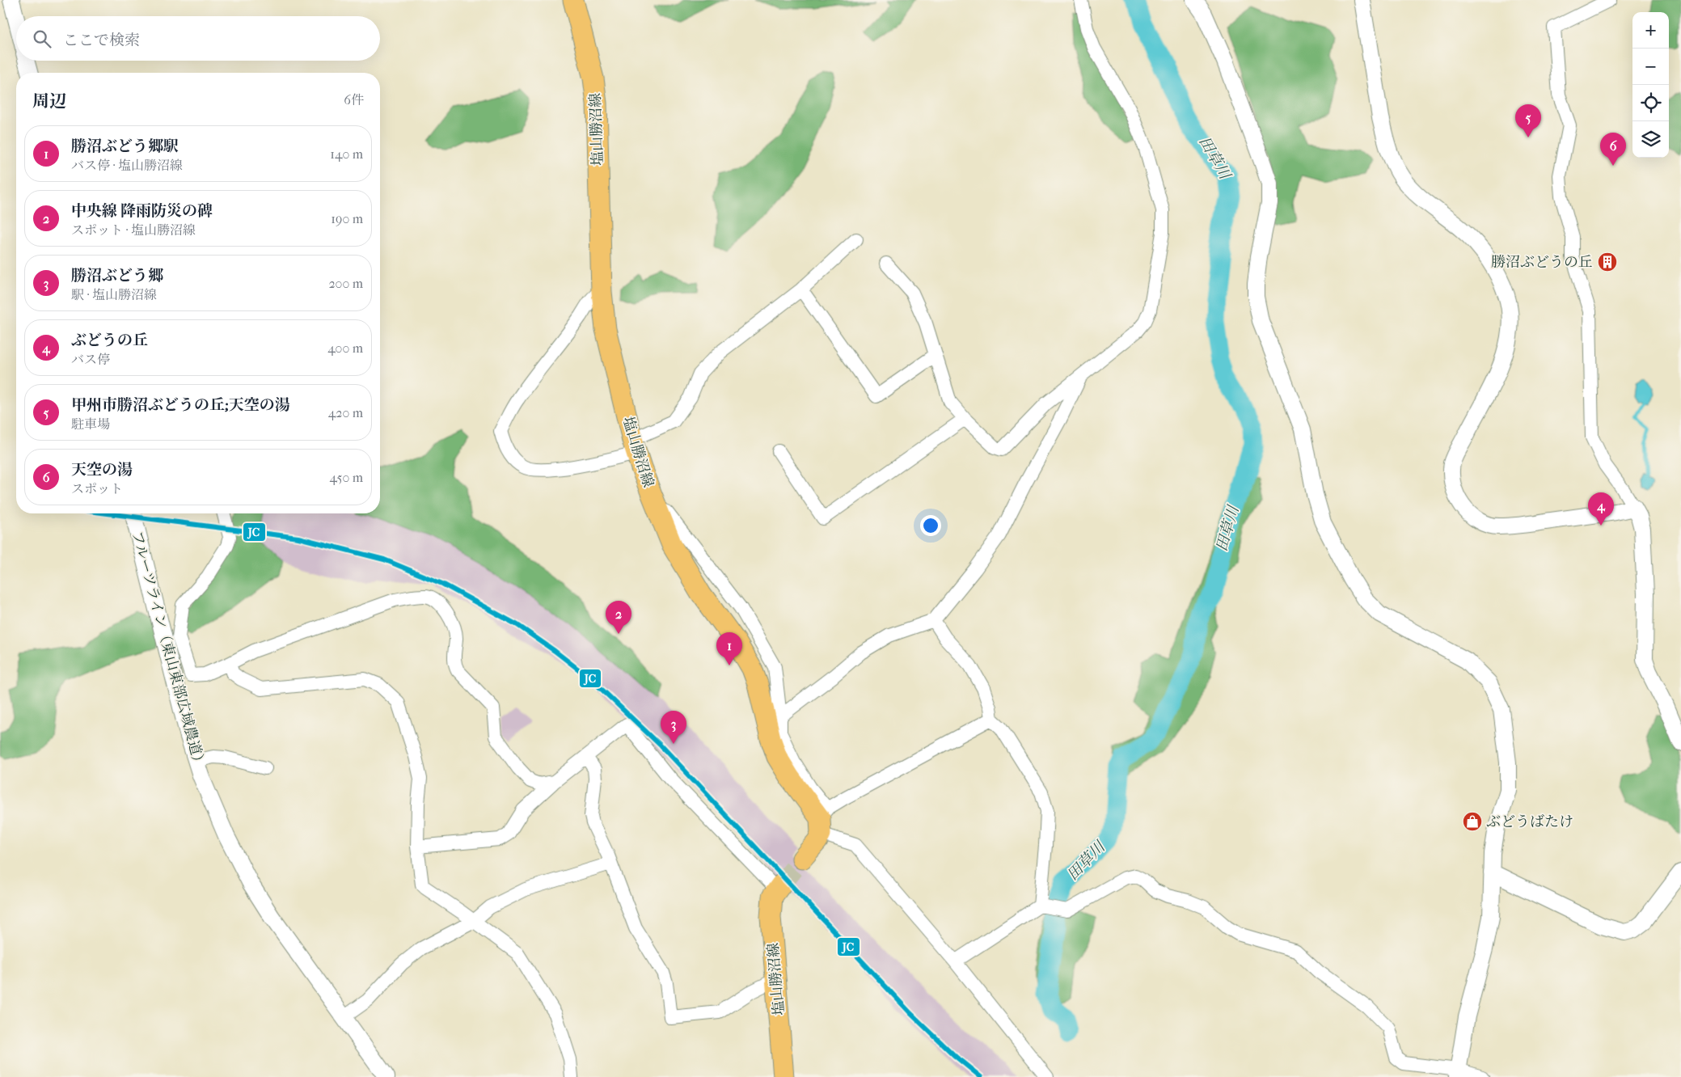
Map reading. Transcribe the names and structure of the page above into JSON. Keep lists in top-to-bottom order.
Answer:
{
  "streets": {
    "main road": ["塩山勝沼線"],
    "street": ["フルーツライン（東山東部広域農道）"]
  },
  "water": ["田草川"],
  "places": {
    "building": ["勝沼ぶどうの丘"],
    "shop": ["ぶどうばたけ"]
  },
  "lines": ["transit line JC"],
  "page": {
    "map_buttons": ["+", "−"],
    "search": "ここで検索",
    "heading": ["周辺", "6件"],
    "pins": [
      "5",
      "6",
      "4",
      "2",
      "1",
      "3"
    ],
    "list": [
      {
        "mark": "1",
        "name": "勝沼ぶどう郷駅",
        "note": "バス停 · 塩山勝沼線",
        "value": "140 m"
      },
      {
        "mark": "2",
        "name": "中央線 降雨防災の碑",
        "note": "スポット · 塩山勝沼線",
        "value": "190 m"
      },
      {
        "mark": "3",
        "name": "勝沼ぶどう郷",
        "note": "駅 · 塩山勝沼線",
        "value": "200 m"
      },
      {
        "mark": "4",
        "name": "ぶどうの丘",
        "note": "バス停",
        "value": "400 m"
      },
      {
        "mark": "5",
        "name": "甲州市勝沼ぶどうの丘;天空の湯",
        "note": "駐車場",
        "value": "420 m"
      },
      {
        "mark": "6",
        "name": "天空の湯",
        "note": "スポット",
        "value": "450 m"
      }
    ]
  }
}
